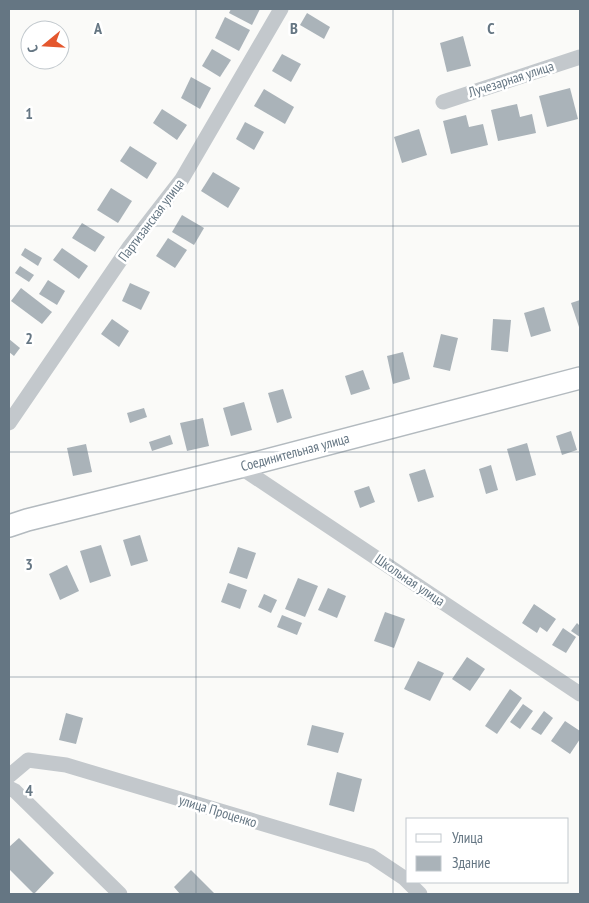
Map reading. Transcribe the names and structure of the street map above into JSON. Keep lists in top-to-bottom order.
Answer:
{
  "streets": {
    "street": [
      "Лучезарная улица",
      "Партизанская улица",
      "Соединительная улица",
      "Школьная улица",
      "улица Проценко"
    ]
  },
  "crossings": [
    ["Соединительная улица", "Школьная улица"]
  ],
  "legend": ["Улица", "Здание"],
  "north": "left",
  "grid": {
    "columns": ["A", "B", "C"],
    "rows": [
      "1",
      "2",
      "3",
      "4"
    ]
  }
}
